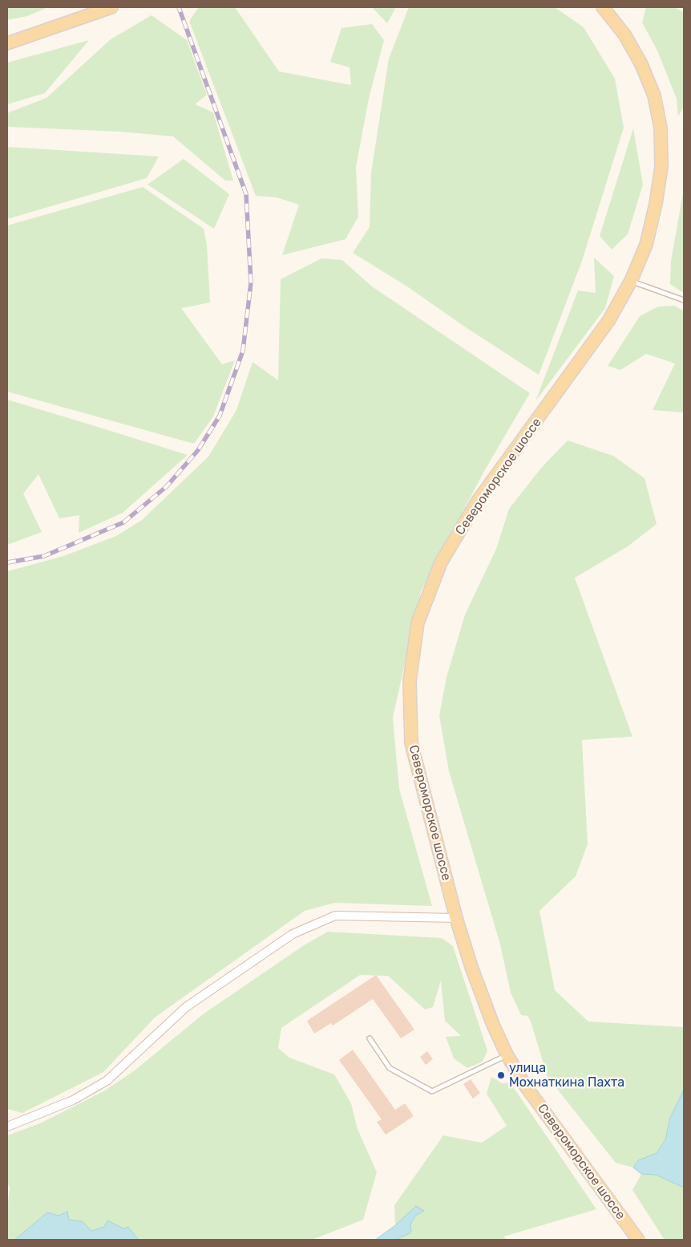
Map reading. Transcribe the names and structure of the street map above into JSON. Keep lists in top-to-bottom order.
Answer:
{
  "streets": {
    "main road": ["Североморское шоссе"]
  },
  "places": ["улица Мохнаткина Пахта"]
}
